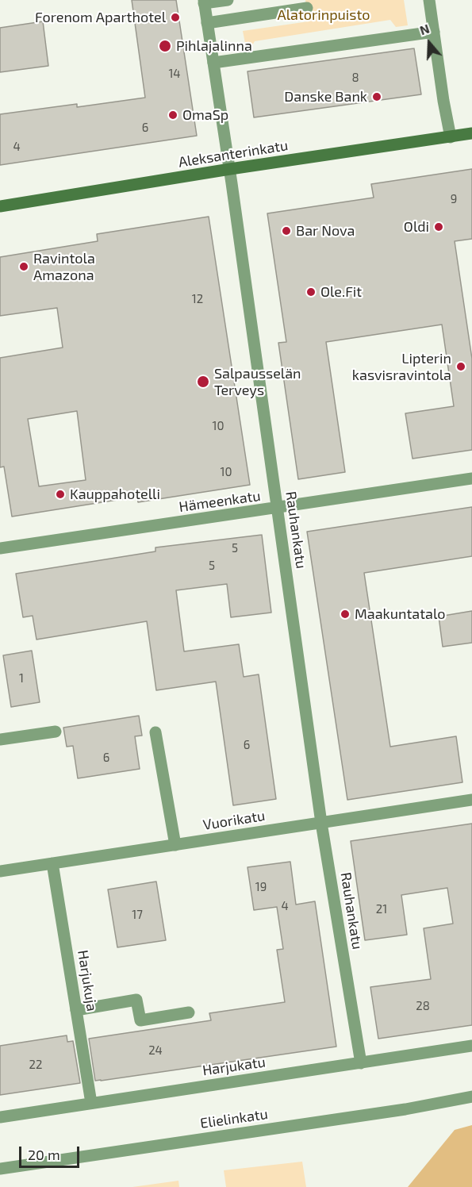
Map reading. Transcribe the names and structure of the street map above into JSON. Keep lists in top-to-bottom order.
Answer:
{
  "streets": {
    "main road": ["Aleksanterinkatu"],
    "street": [
      "Hämeenkatu",
      "Rauhankatu",
      "Vuorikatu",
      "Harjukuja",
      "Harjukatu",
      "Elielinkatu"
    ]
  },
  "crossings": [
    ["Aleksanterinkatu", "Rauhankatu"],
    ["Hämeenkatu", "Rauhankatu"],
    ["Rauhankatu", "Vuorikatu"],
    ["Rauhankatu", "Harjukatu"],
    ["Vuorikatu", "Harjukuja"],
    ["Harjukuja", "Harjukatu"]
  ],
  "parks": ["Alatorinpuisto"],
  "places": [
    "Forenom Aparthotel",
    "Pihlajalinna",
    "Danske Bank",
    "OmaSp",
    "Oldi",
    "Bar Nova",
    "Ravintola Amazona",
    "Ole.Fit",
    "Lipterin kasvisravintola",
    "Salpausselän Terveys",
    "Kauppahotelli",
    "Maakuntatalo"
  ],
  "house_numbers": [
    "14",
    "8",
    "6",
    "4",
    "9",
    "12",
    "10",
    "10",
    "5",
    "5",
    "1",
    "6",
    "6",
    "19",
    "4",
    "21",
    "17",
    "28",
    "24",
    "22"
  ],
  "scale_bar": "20 m",
  "north": "top"
}
